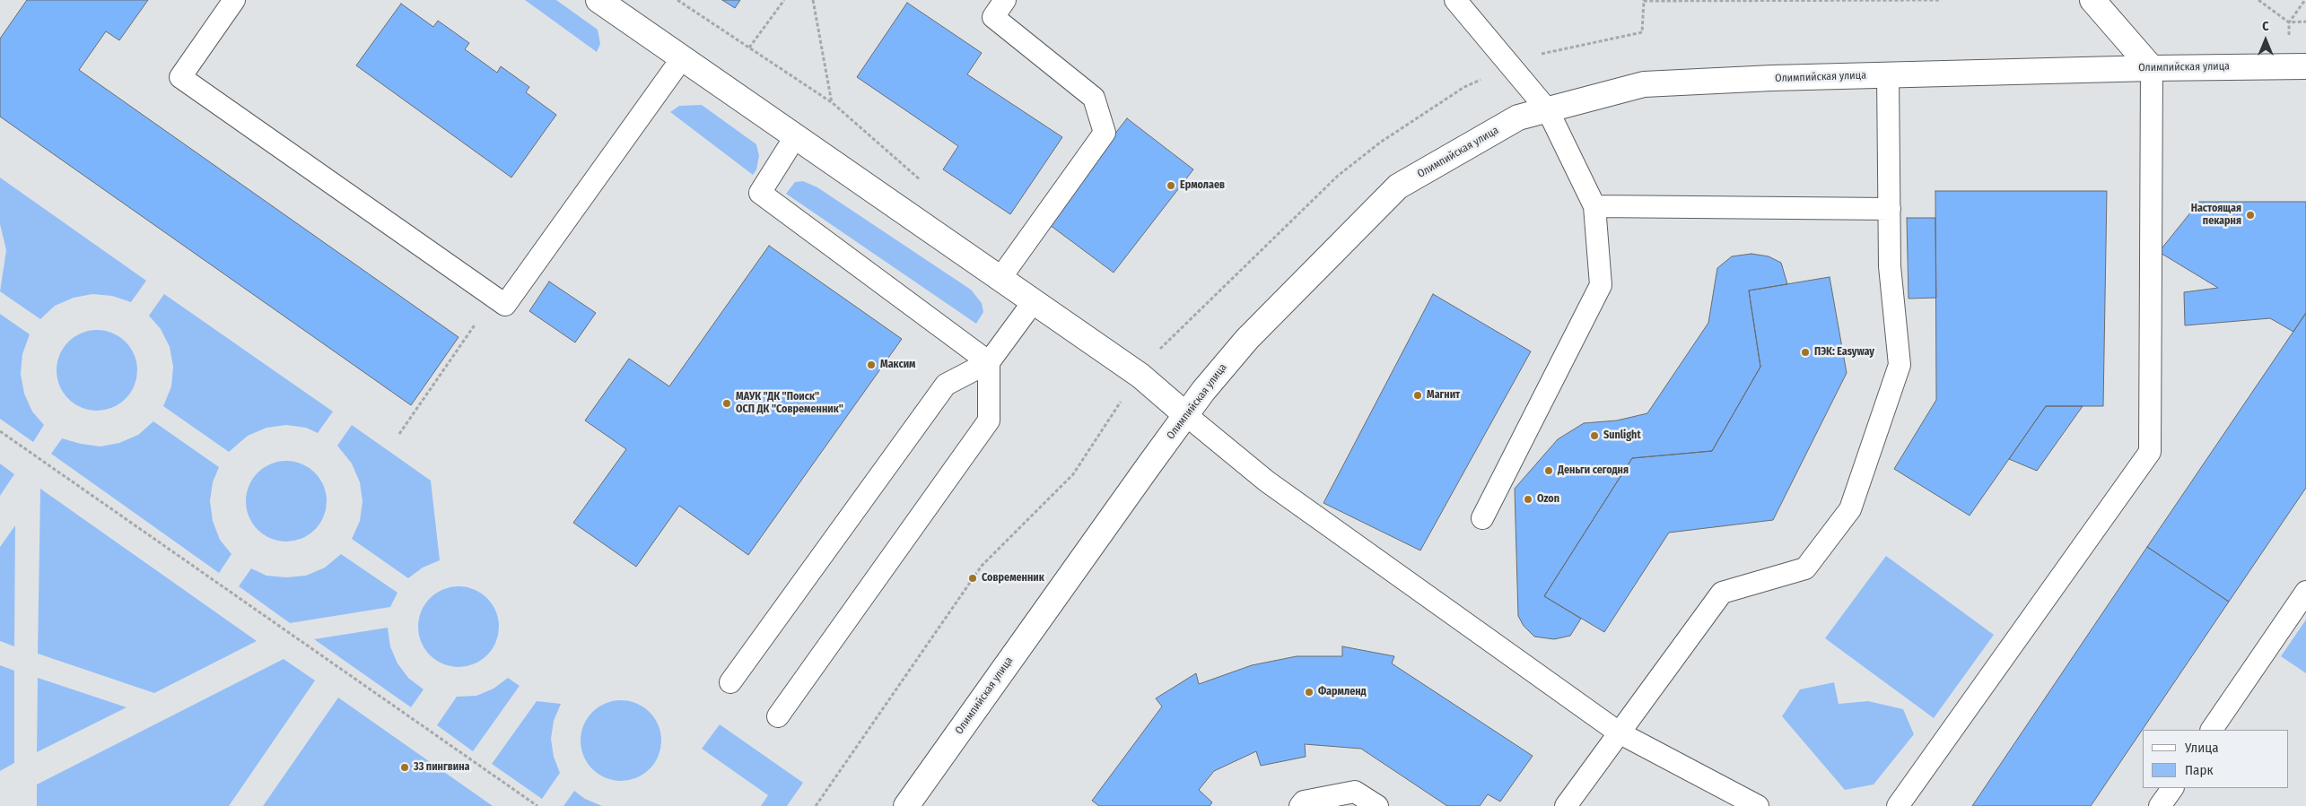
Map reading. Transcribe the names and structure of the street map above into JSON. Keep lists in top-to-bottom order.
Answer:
{
  "streets": {
    "street": ["Олимпийская улица"]
  },
  "places": [
    "Ермолаев",
    "Настоящая пекарня",
    "ПЭК: Easyway",
    "Максим",
    "Магнит",
    "МАУК \"ДК \"Поиск\" ОСП ДК \"Современник\"",
    "Sunlight",
    "Деньги сегодня",
    "Ozon",
    "Современник",
    "Фармленд",
    "33 пингвина"
  ],
  "legend": ["Улица", "Парк"],
  "north": "top"
}
